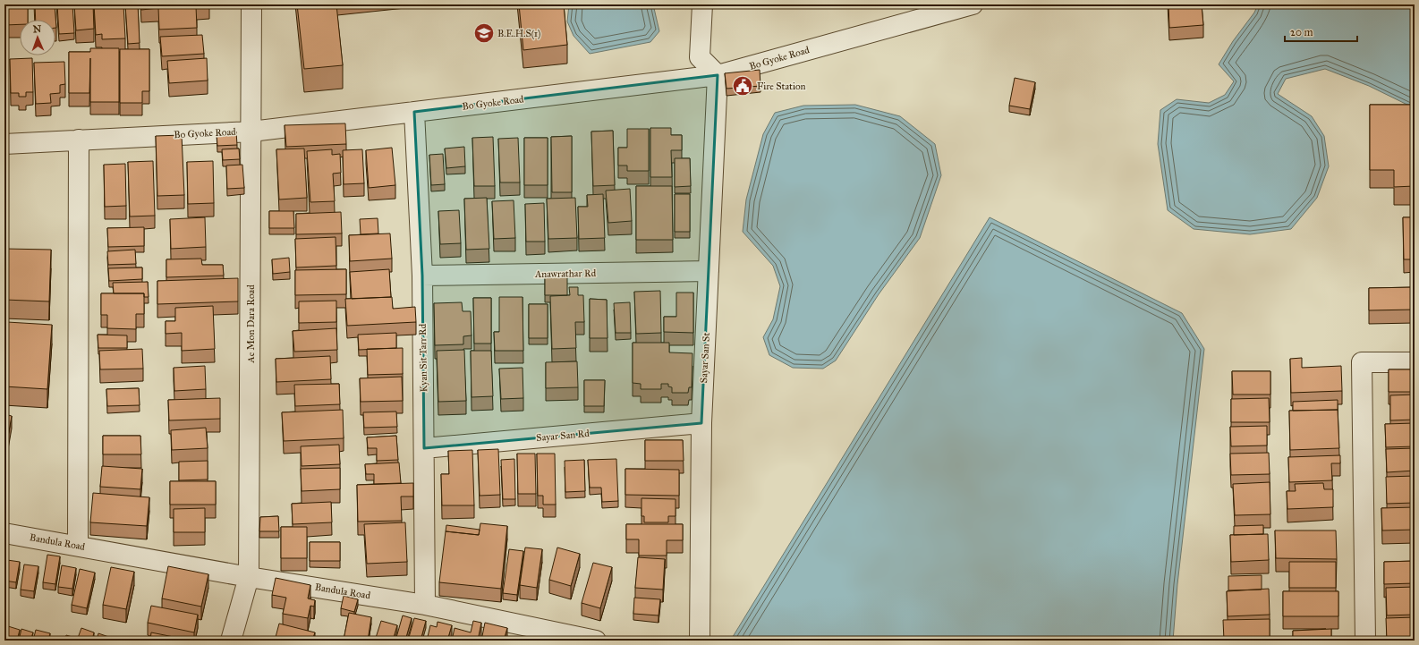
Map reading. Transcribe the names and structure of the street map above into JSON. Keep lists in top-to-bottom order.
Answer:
{
  "streets": {
    "street": [
      "Bo Gyoke Road",
      "Anawrathar Rd",
      "Ae Mon Dara Road",
      "Kyan Sit Tarr Rd",
      "Sayar San St",
      "Sayar San Rd",
      "Bandula Road"
    ]
  },
  "crossings": [
    ["Bo Gyoke Road", "Ae Mon Dara Road"],
    ["Bo Gyoke Road", "Kyan Sit Tarr Rd"],
    ["Bo Gyoke Road", "Sayar San St"],
    ["Anawrathar Rd", "Kyan Sit Tarr Rd"],
    ["Anawrathar Rd", "Sayar San St"],
    ["Ae Mon Dara Road", "Bandula Road"],
    ["Kyan Sit Tarr Rd", "Sayar San Rd"],
    ["Kyan Sit Tarr Rd", "Bandula Road"],
    ["Sayar San St", "Sayar San Rd"]
  ],
  "places": {
    "school or university": ["B.E.H.S(1)"],
    "public building": ["Fire Station"]
  },
  "scale_bar": "20 m",
  "north": "top"
}
